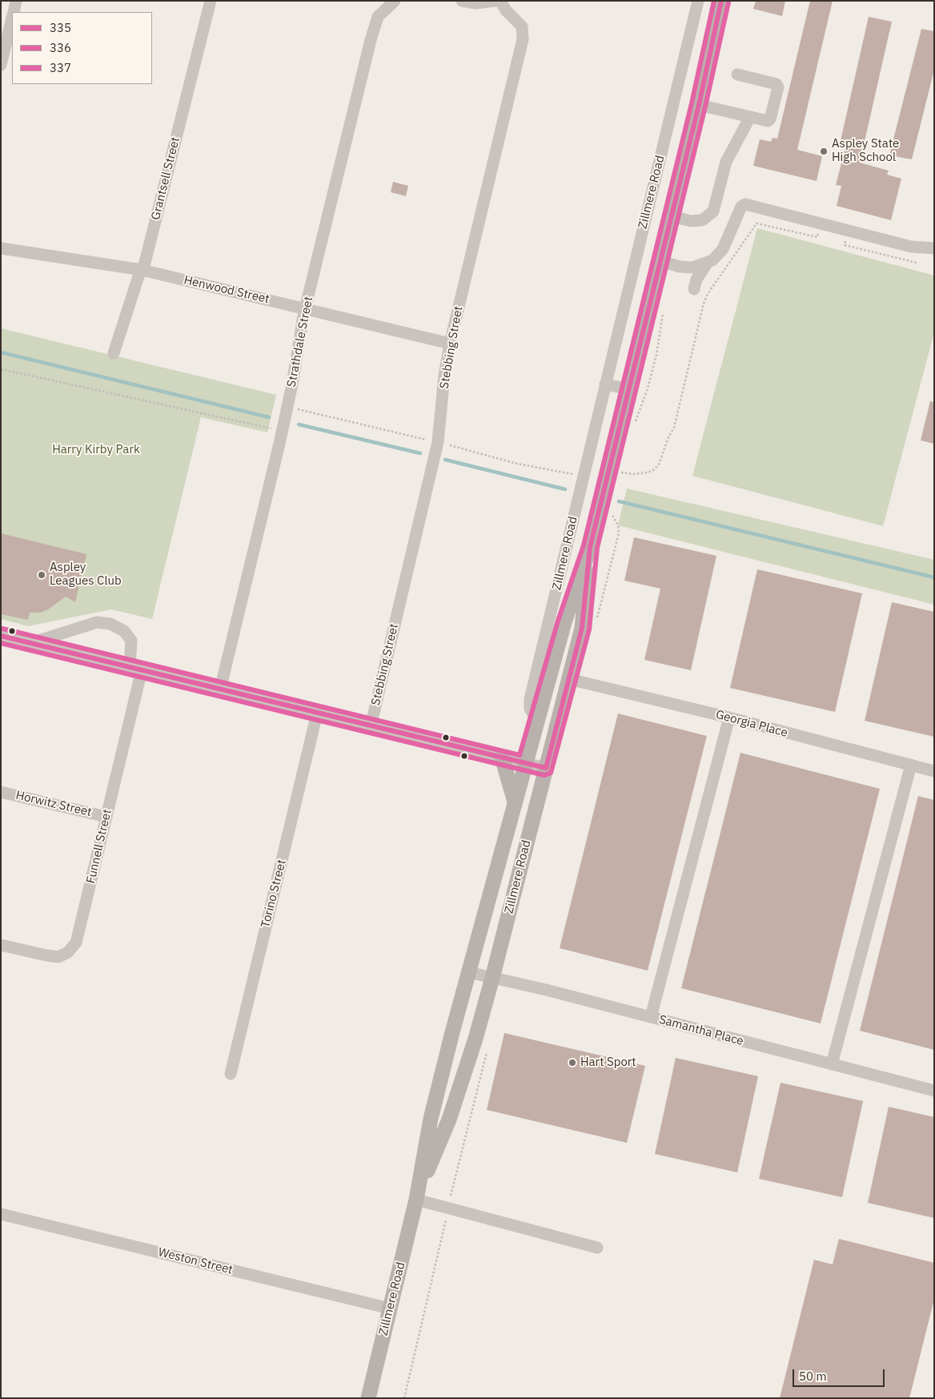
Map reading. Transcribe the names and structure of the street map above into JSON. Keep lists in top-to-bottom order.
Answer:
{
  "streets": {
    "main road": ["Zillmere Road"],
    "street": [
      "Grantsell Street",
      "Henwood Street",
      "Strathdale Street",
      "Stebbing Street",
      "Georgia Place",
      "Horwitz Street",
      "Funnell Street",
      "Torino Street",
      "Samantha Place",
      "Weston Street"
    ]
  },
  "crossings": [
    ["Grantsell Street", "Henwood Street"],
    ["Zillmere Road", "Georgia Place"],
    ["Zillmere Road", "Samantha Place"],
    ["Zillmere Road", "Weston Street"],
    ["Henwood Street", "Strathdale Street"],
    ["Henwood Street", "Stebbing Street"],
    ["Horwitz Street", "Funnell Street"]
  ],
  "parks": ["Harry Kirby Park"],
  "places": ["Aspley State High School", "Aspley Leagues Club", "Hart Sport"],
  "lines": ["transit line 335", "transit line 337", "transit line 336"],
  "legend": ["335", "336", "337"],
  "scale_bar": "50 m"
}
